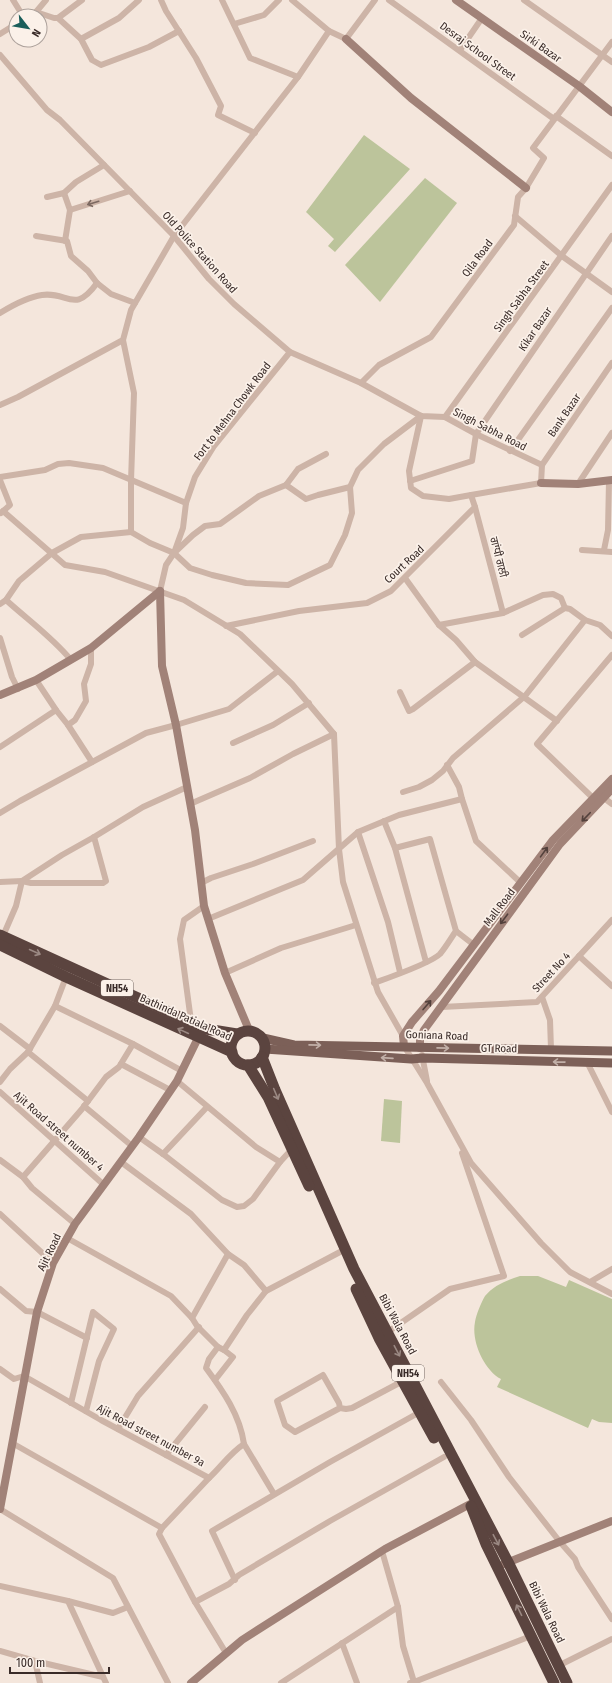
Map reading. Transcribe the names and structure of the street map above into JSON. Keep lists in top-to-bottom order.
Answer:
{
  "streets": {
    "highway": ["NH54", "Bathinda Patiala Road", "Bibi Wala Road"],
    "main road": ["Goniana Road", "GT Road"],
    "street": [
      "Sirki Bazar",
      "Desraj School Street",
      "Old Police Station Road",
      "Qila Road",
      "Singh Sabha Street",
      "Kikar Bazar",
      "Fort to Mehna Chowk Road",
      "Bank Bazar",
      "Singh Sabha Road",
      "ਗਾਂਧੀ ਗਲੀ",
      "Court Road",
      "Mall Road",
      "Street No 4",
      "Ajit Road street number 4",
      "Ajit Road",
      "Ajit Road street number 9a"
    ]
  },
  "crossings": [
    ["Desraj School Street", "Qila Road"],
    ["Old Police Station Road", "Qila Road"],
    ["Old Police Station Road", "Fort to Mehna Chowk Road"],
    ["Old Police Station Road", "Singh Sabha Road"],
    ["Singh Sabha Street", "Singh Sabha Road"],
    ["Kikar Bazar", "Singh Sabha Road"],
    ["Bank Bazar", "Singh Sabha Road"],
    ["ਗਾਂਧੀ ਗਲੀ", "Court Road"],
    ["Mall Road", "Street No 4"],
    ["Mall Road", "Goniana Road"],
    ["NH54", "Bathinda Patiala Road"],
    ["NH54", "Goniana Road"],
    ["NH54", "GT Road"],
    ["NH54", "Bibi Wala Road"],
    ["Bathinda Patiala Road", "Goniana Road"],
    ["Bathinda Patiala Road", "GT Road"],
    ["Bathinda Patiala Road", "Ajit Road"],
    ["Bathinda Patiala Road", "Bibi Wala Road"],
    ["Goniana Road", "GT Road"],
    ["Goniana Road", "Bibi Wala Road"],
    ["GT Road", "Bibi Wala Road"],
    ["Ajit Road street number 4", "Ajit Road"],
    ["Ajit Road", "Ajit Road street number 9a"]
  ],
  "one_way": ["Goniana Road", "GT Road"],
  "scale_bar": "100 m",
  "north": "bottom right"
}
